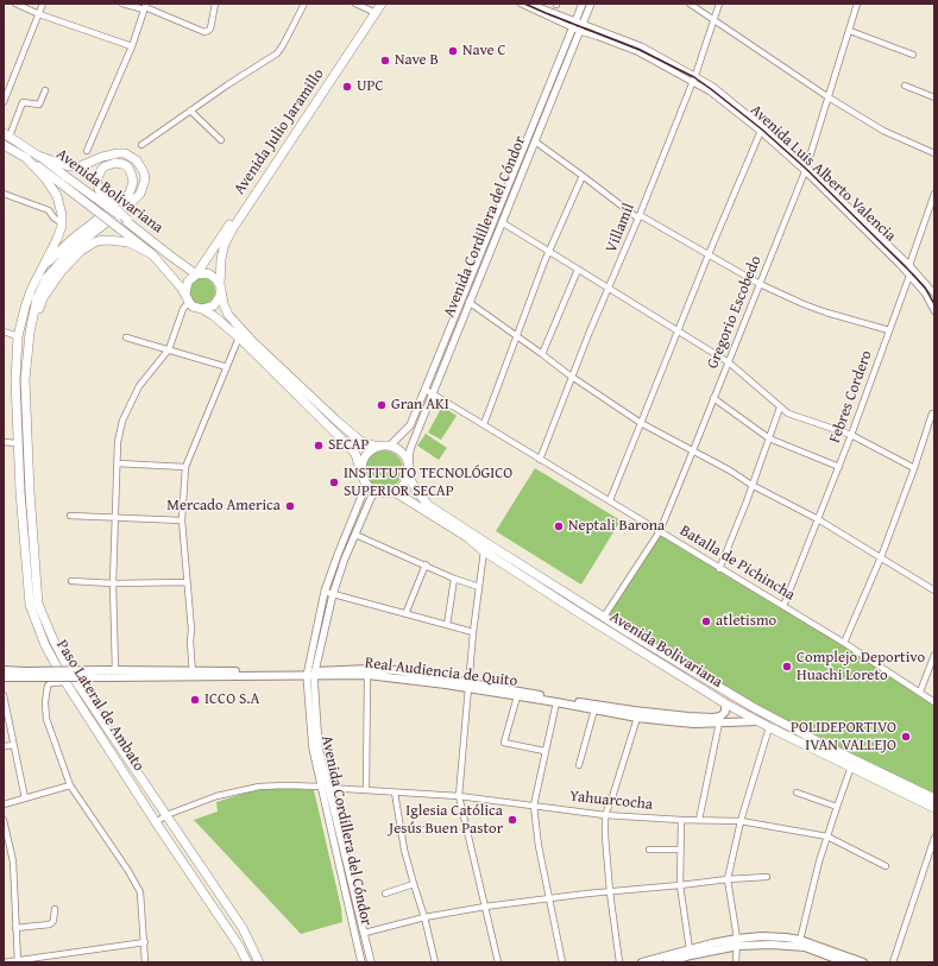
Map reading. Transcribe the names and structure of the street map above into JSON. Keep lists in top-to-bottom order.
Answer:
{
  "streets": {
    "main road": [
      "Avenida Julio Jaramillo",
      "Avenida Bolivariana",
      "Real Audiencia de Quito",
      "Paso Lateral de Ambato"
    ],
    "street": [
      "Avenida Luis Alberto Valencia",
      "Avenida Cordillera del Cóndor",
      "Villamil",
      "Gregorio Escobedo",
      "Febres Cordero",
      "Batalla de Pichincha",
      "Yahuarcocha"
    ]
  },
  "crossings": [
    ["Avenida Julio Jaramillo", "Avenida Bolivariana"],
    ["Avenida Luis Alberto Valencia", "Avenida Cordillera del Cóndor"],
    ["Avenida Luis Alberto Valencia", "Villamil"],
    ["Avenida Luis Alberto Valencia", "Gregorio Escobedo"],
    ["Avenida Luis Alberto Valencia", "Febres Cordero"],
    ["Avenida Bolivariana", "Avenida Cordillera del Cóndor"],
    ["Avenida Bolivariana", "Gregorio Escobedo"],
    ["Avenida Bolivariana", "Real Audiencia de Quito"],
    ["Avenida Cordillera del Cóndor", "Batalla de Pichincha"],
    ["Avenida Cordillera del Cóndor", "Real Audiencia de Quito"],
    ["Avenida Cordillera del Cóndor", "Yahuarcocha"],
    ["Villamil", "Batalla de Pichincha"],
    ["Gregorio Escobedo", "Batalla de Pichincha"],
    ["Febres Cordero", "Batalla de Pichincha"],
    ["Paso Lateral de Ambato", "Yahuarcocha"]
  ],
  "places": [
    "Nave C",
    "Nave B",
    "UPC",
    "Gran AKI",
    "SECAP",
    "INSTITUTO TECNOLÓGICO SUPERIOR SECAP",
    "Mercado America",
    "Neptali Barona",
    "atletismo",
    "Complejo Deportivo Huachi Loreto",
    "ICCO S.A",
    "POLIDEPORTIVO IVAN VALLEJO",
    "Iglesia Católica Jesús Buen Pastor"
  ]
}
